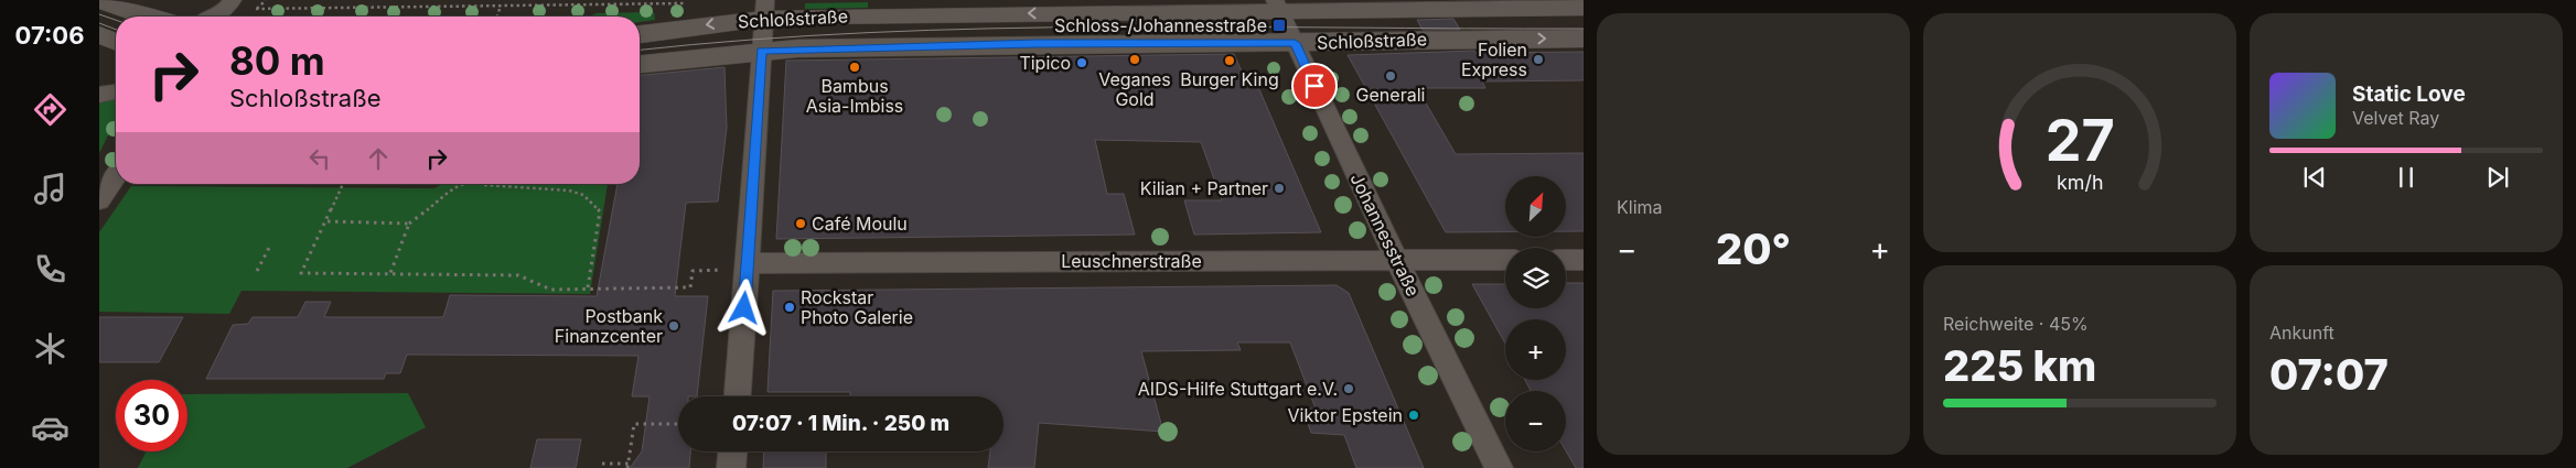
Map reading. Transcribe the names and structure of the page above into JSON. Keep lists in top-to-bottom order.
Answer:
{
  "streets": {
    "street": ["Schloßstraße", "Johannesstraße", "Leuschnerstraße"]
  },
  "crossings": [
    ["Schloßstraße", "Johannesstraße"],
    ["Johannesstraße", "Leuschnerstraße"]
  ],
  "places": {
    "transit": ["Schloss-/Johannesstraße"],
    "other": [
      "Veganes Gold",
      "Folien Express",
      "Burger King",
      "Tipico",
      "Bambus Asia-Imbiss",
      "Generali",
      "Kilian + Partner",
      "Café Moulu",
      "Rockstar Photo Galerie",
      "Postbank Finanzcenter",
      "AIDS-Hilfe Stuttgart e.V.",
      "Viktor Epstein"
    ]
  },
  "north": "top right",
  "page": {
    "tabs": "07:06",
    "tile": [
      "Klima",
      ["Reichweite · 45%", "225 km"],
      ["Ankunft", "07:07"]
    ],
    "turn": ["80 m", "Schloßstraße"],
    "song": ["Static Love", "Velvet Ray"],
    "map_buttons": ["+", "−"],
    "heat": ["−", "20°", "+"],
    "limit": "30",
    "trip": "07:07 · 1 Min. · 250 m",
    "gauge": ["27", "km/h"]
  }
}
